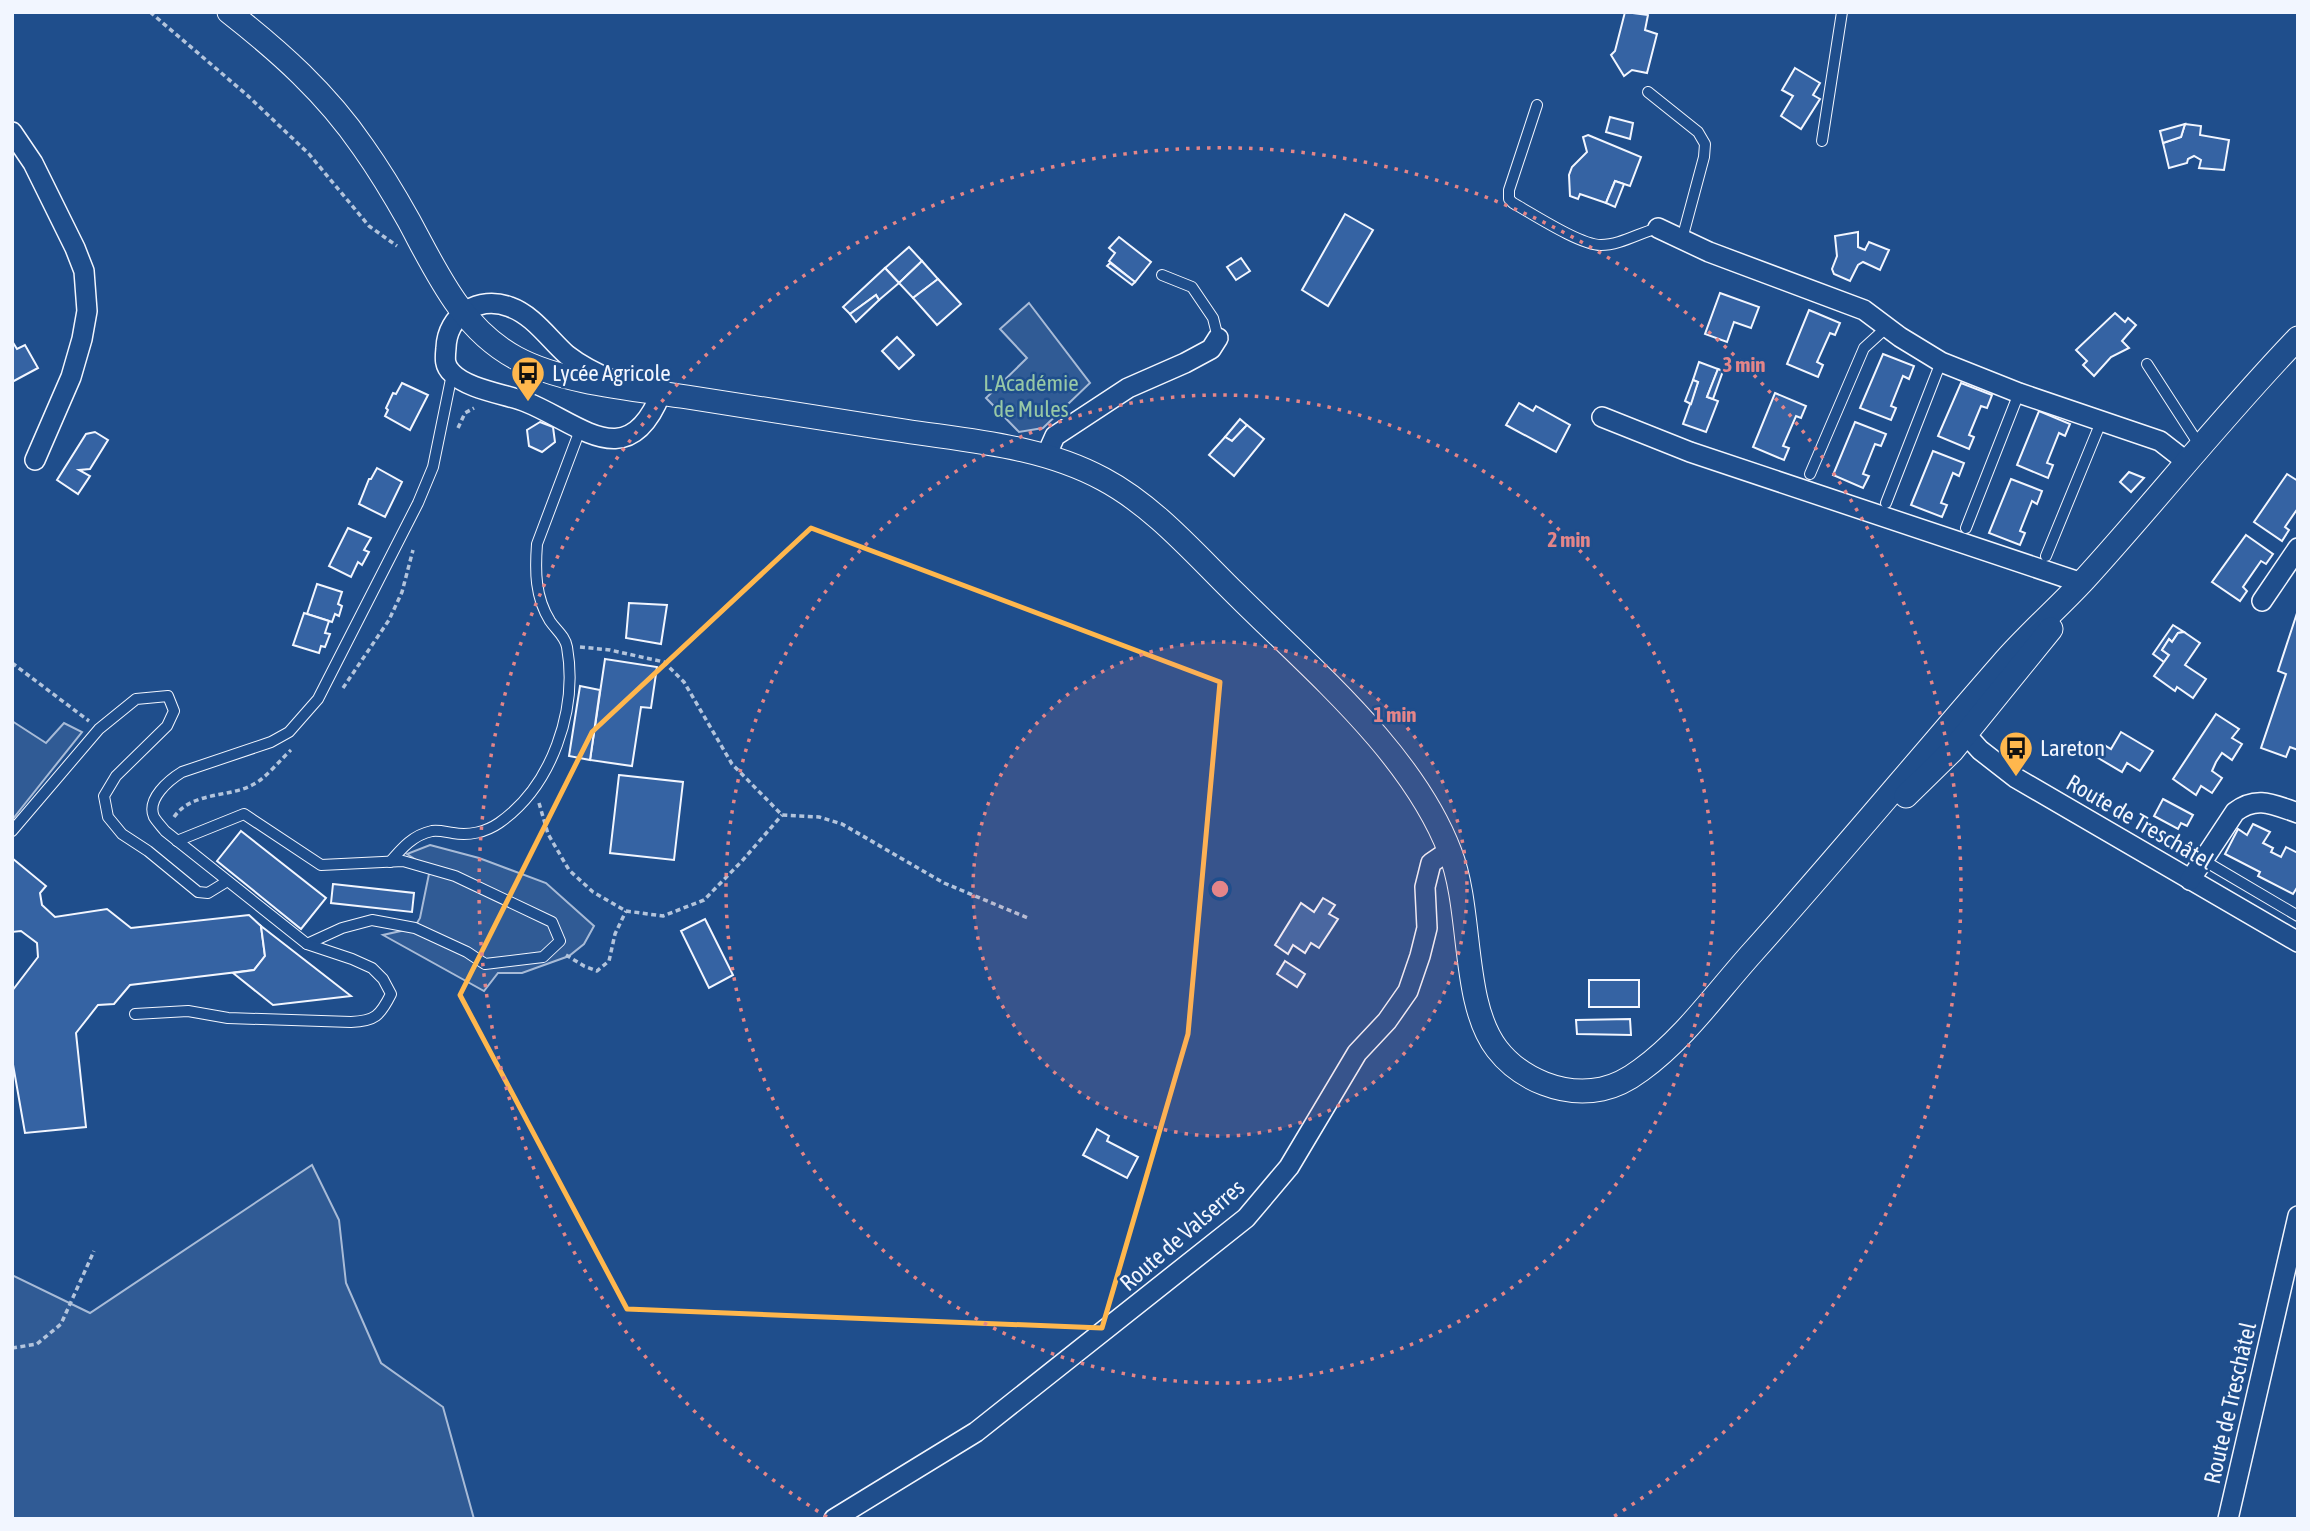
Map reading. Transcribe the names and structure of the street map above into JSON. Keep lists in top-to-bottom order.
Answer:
{
  "streets": {
    "street": ["Route de Treschâtel", "Route de Valserres"]
  },
  "parks": ["L'Académie de Mules"],
  "places": {
    "bus stop": ["Lycée Agricole", "Lareton"]
  },
  "rings": ["3 min", "2 min", "1 min"]
}
